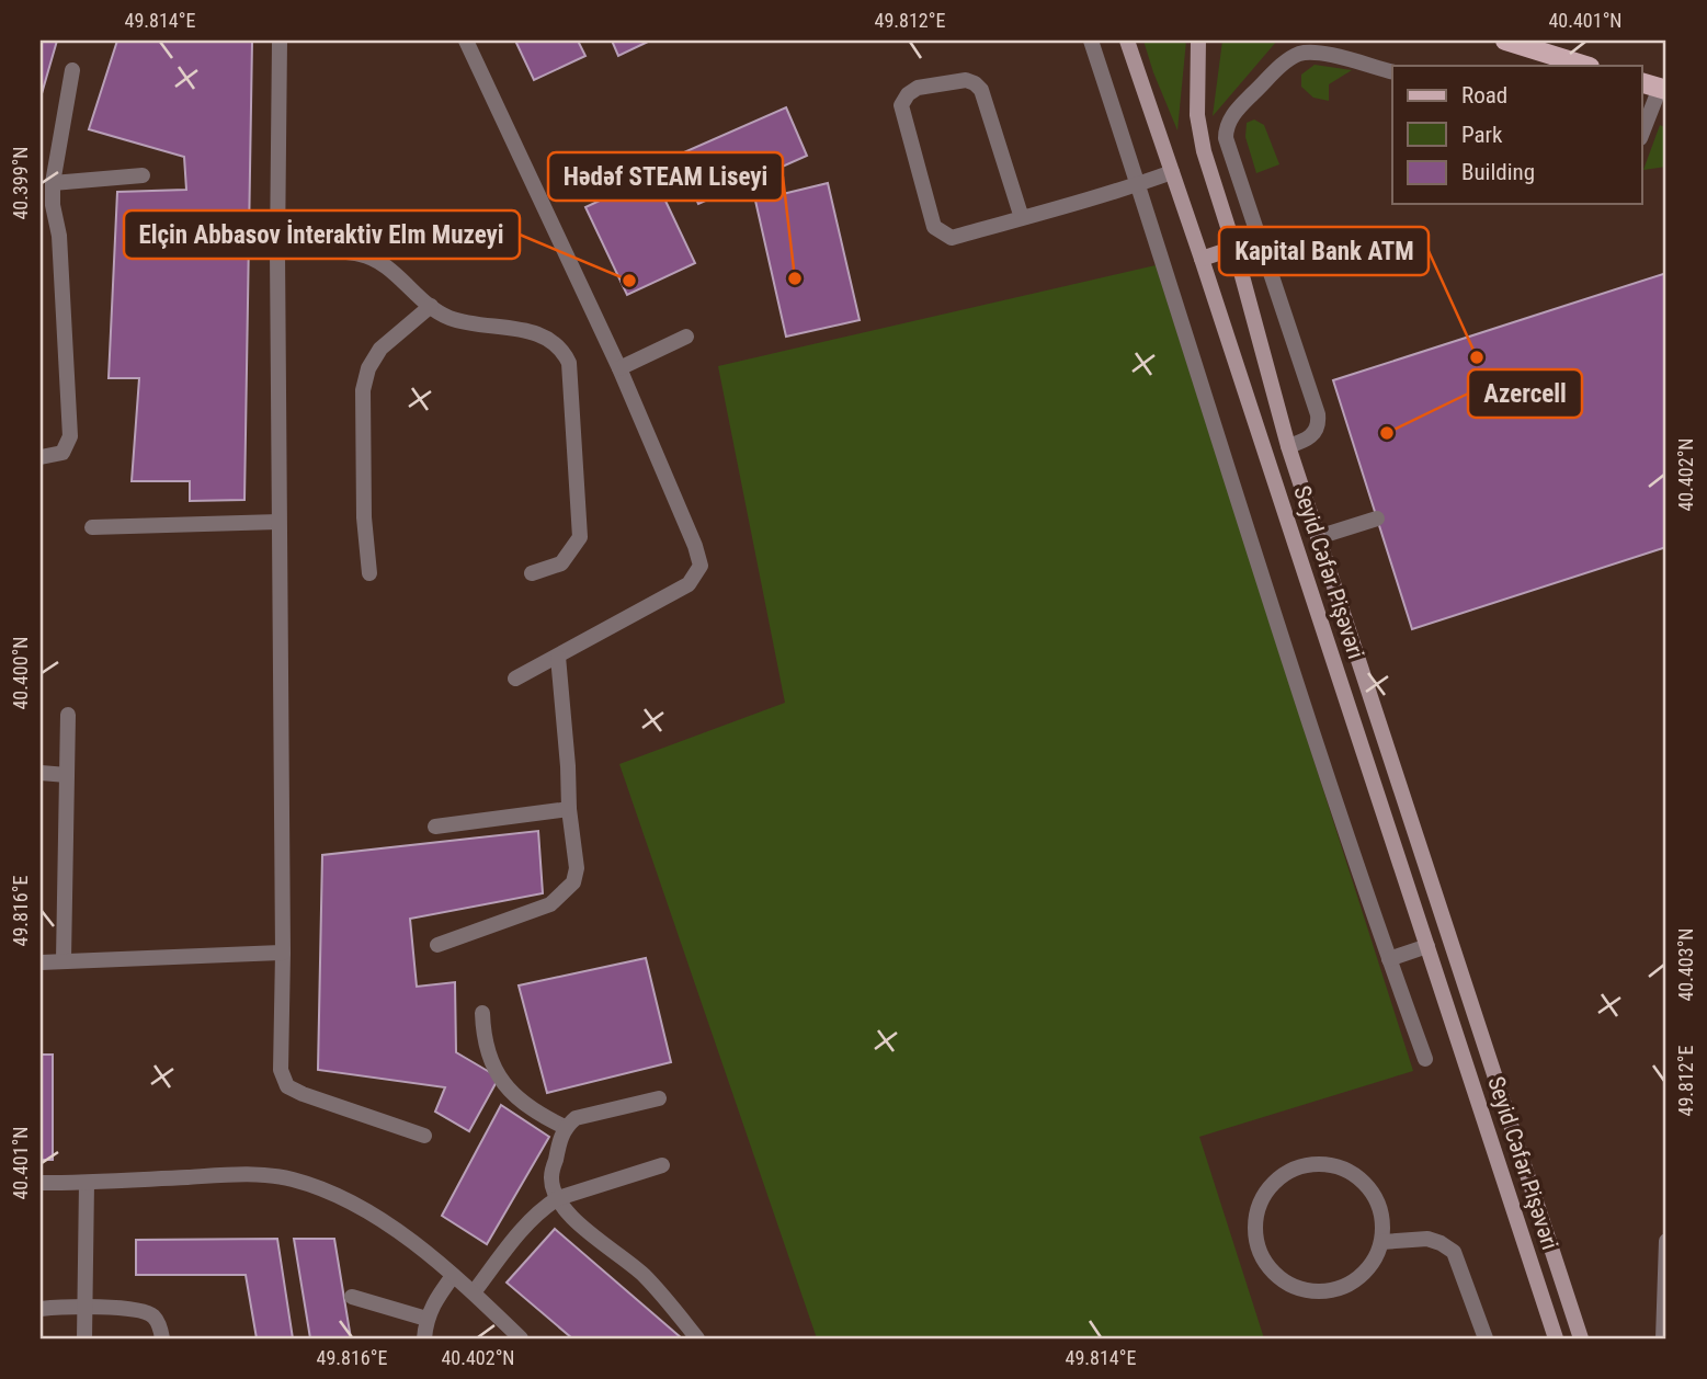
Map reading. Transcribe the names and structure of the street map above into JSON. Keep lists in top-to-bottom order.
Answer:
{
  "streets": {
    "street": ["Seyid Cəfər Pişəvəri"]
  },
  "places": [
    "Hədəf STEAM Liseyi",
    "Elçin Abbasov İnteraktiv Elm Muzeyi",
    "Kapital Bank ATM",
    "Azercell"
  ],
  "legend": ["Road", "Park", "Building"],
  "coordinates": [
    "49.814°E",
    "49.812°E",
    "40.401°N",
    "40.399°N",
    "40.402°N",
    "40.400°N",
    "49.816°E",
    "40.403°N"
  ]
}
